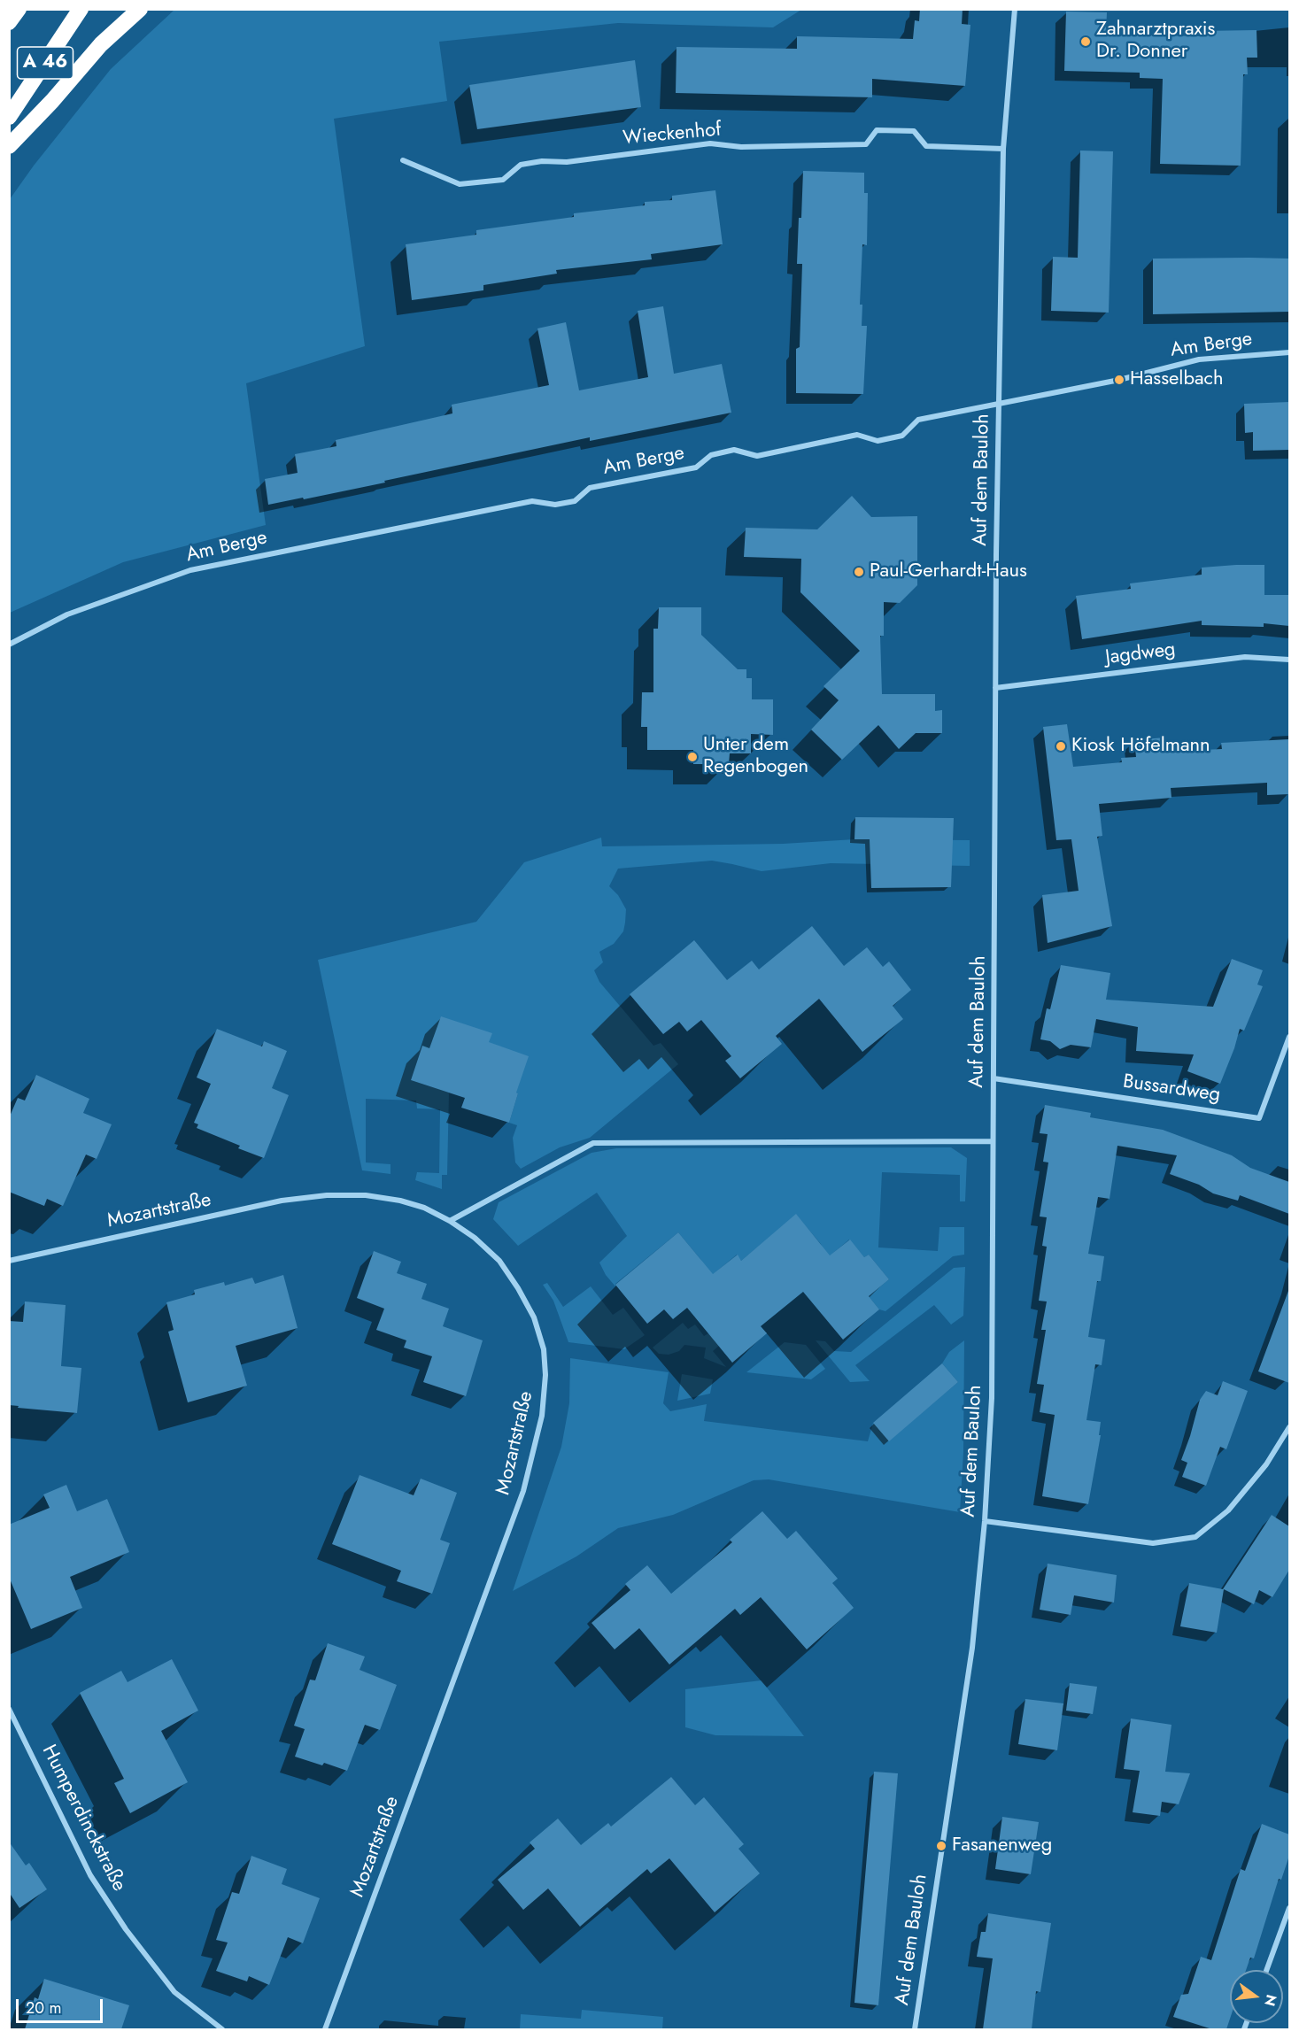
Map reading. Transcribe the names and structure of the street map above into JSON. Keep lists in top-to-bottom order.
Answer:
{
  "streets": {
    "highway": ["A 46"],
    "street": [
      "Wieckenhof",
      "Am Berge",
      "Auf dem Bauloh",
      "Jagdweg",
      "Bussardweg",
      "Mozartstraße",
      "Humperdinckstraße"
    ]
  },
  "crossings": [
    ["Wieckenhof", "Auf dem Bauloh"],
    ["Am Berge", "Auf dem Bauloh"],
    ["Auf dem Bauloh", "Jagdweg"],
    ["Auf dem Bauloh", "Bussardweg"]
  ],
  "places": [
    "Zahnarztpraxis Dr. Donner",
    "Hasselbach",
    "Paul-Gerhardt-Haus",
    "Kiosk Höfelmann",
    "Unter dem Regenbogen",
    "Fasanenweg"
  ],
  "scale_bar": "20 m",
  "north": "right"
}
